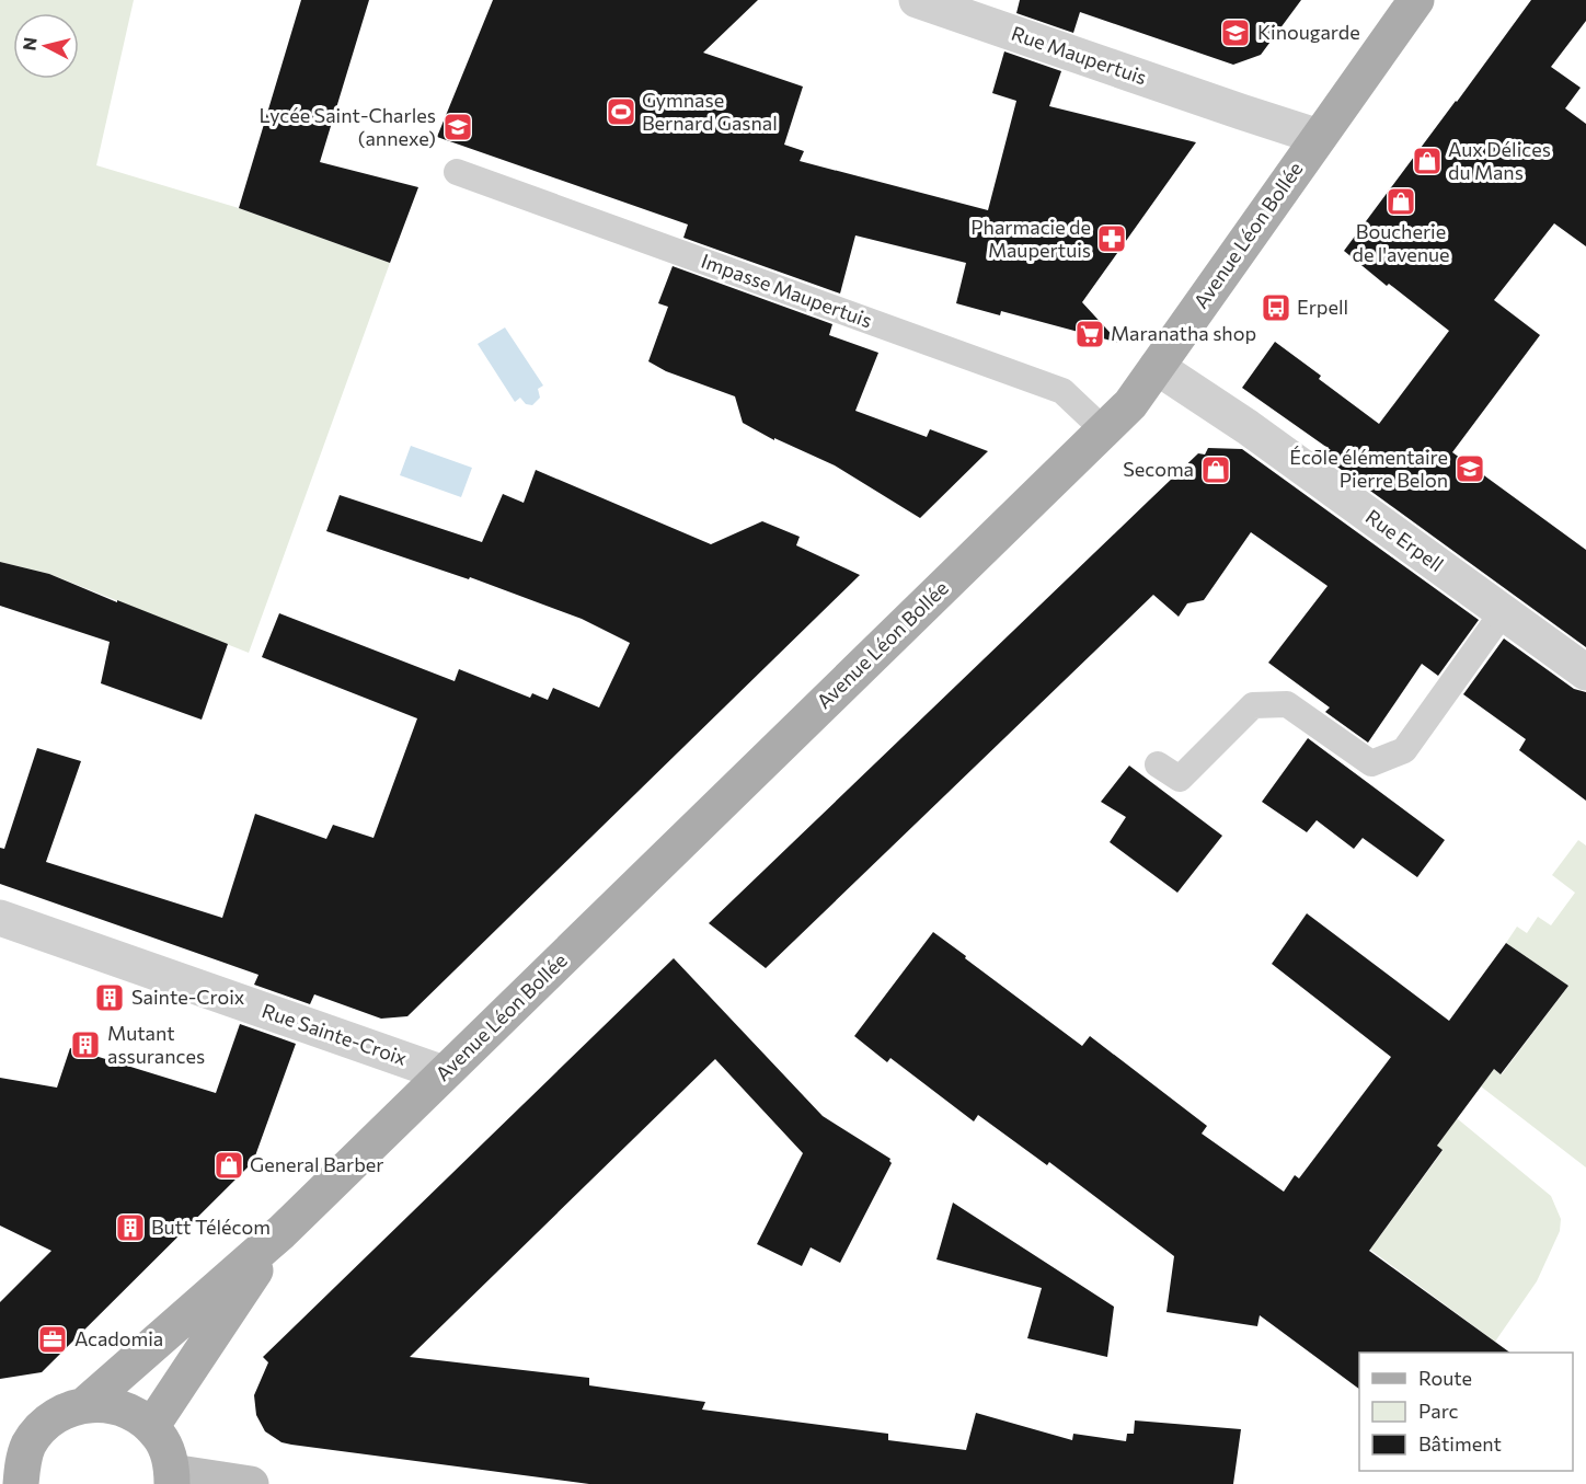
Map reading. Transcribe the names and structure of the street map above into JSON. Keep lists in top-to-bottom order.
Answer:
{
  "streets": {
    "main road": ["Avenue Léon Bollée"],
    "street": ["Rue Maupertuis", "Rue Erpell", "Rue Sainte-Croix"],
    "lane": ["Impasse Maupertuis"]
  },
  "crossings": [
    ["Rue Maupertuis", "Avenue Léon Bollée"],
    ["Avenue Léon Bollée", "Impasse Maupertuis"],
    ["Avenue Léon Bollée", "Rue Erpell"],
    ["Avenue Léon Bollée", "Rue Sainte-Croix"]
  ],
  "places": {
    "school or university": ["Kinougarde", "Lycée Saint-Charles (annexe)", "École élémentaire Pierre Belon"],
    "sports": ["Gymnase Bernard Gasnal"],
    "shop": [
      "Aux Délices du Mans",
      "Boucherie de l'avenue",
      "Secoma",
      "General Barber"
    ],
    "pharmacy": ["Pharmacie de Maupertuis"],
    "bus stop": ["Erpell"],
    "supermarket": ["Maranatha shop"],
    "building": ["Sainte-Croix", "Mutant assurances", "Butt Télécom"],
    "office": ["Acadomia"]
  },
  "legend": ["Route", "Parc", "Bâtiment"],
  "north": "left"
}
